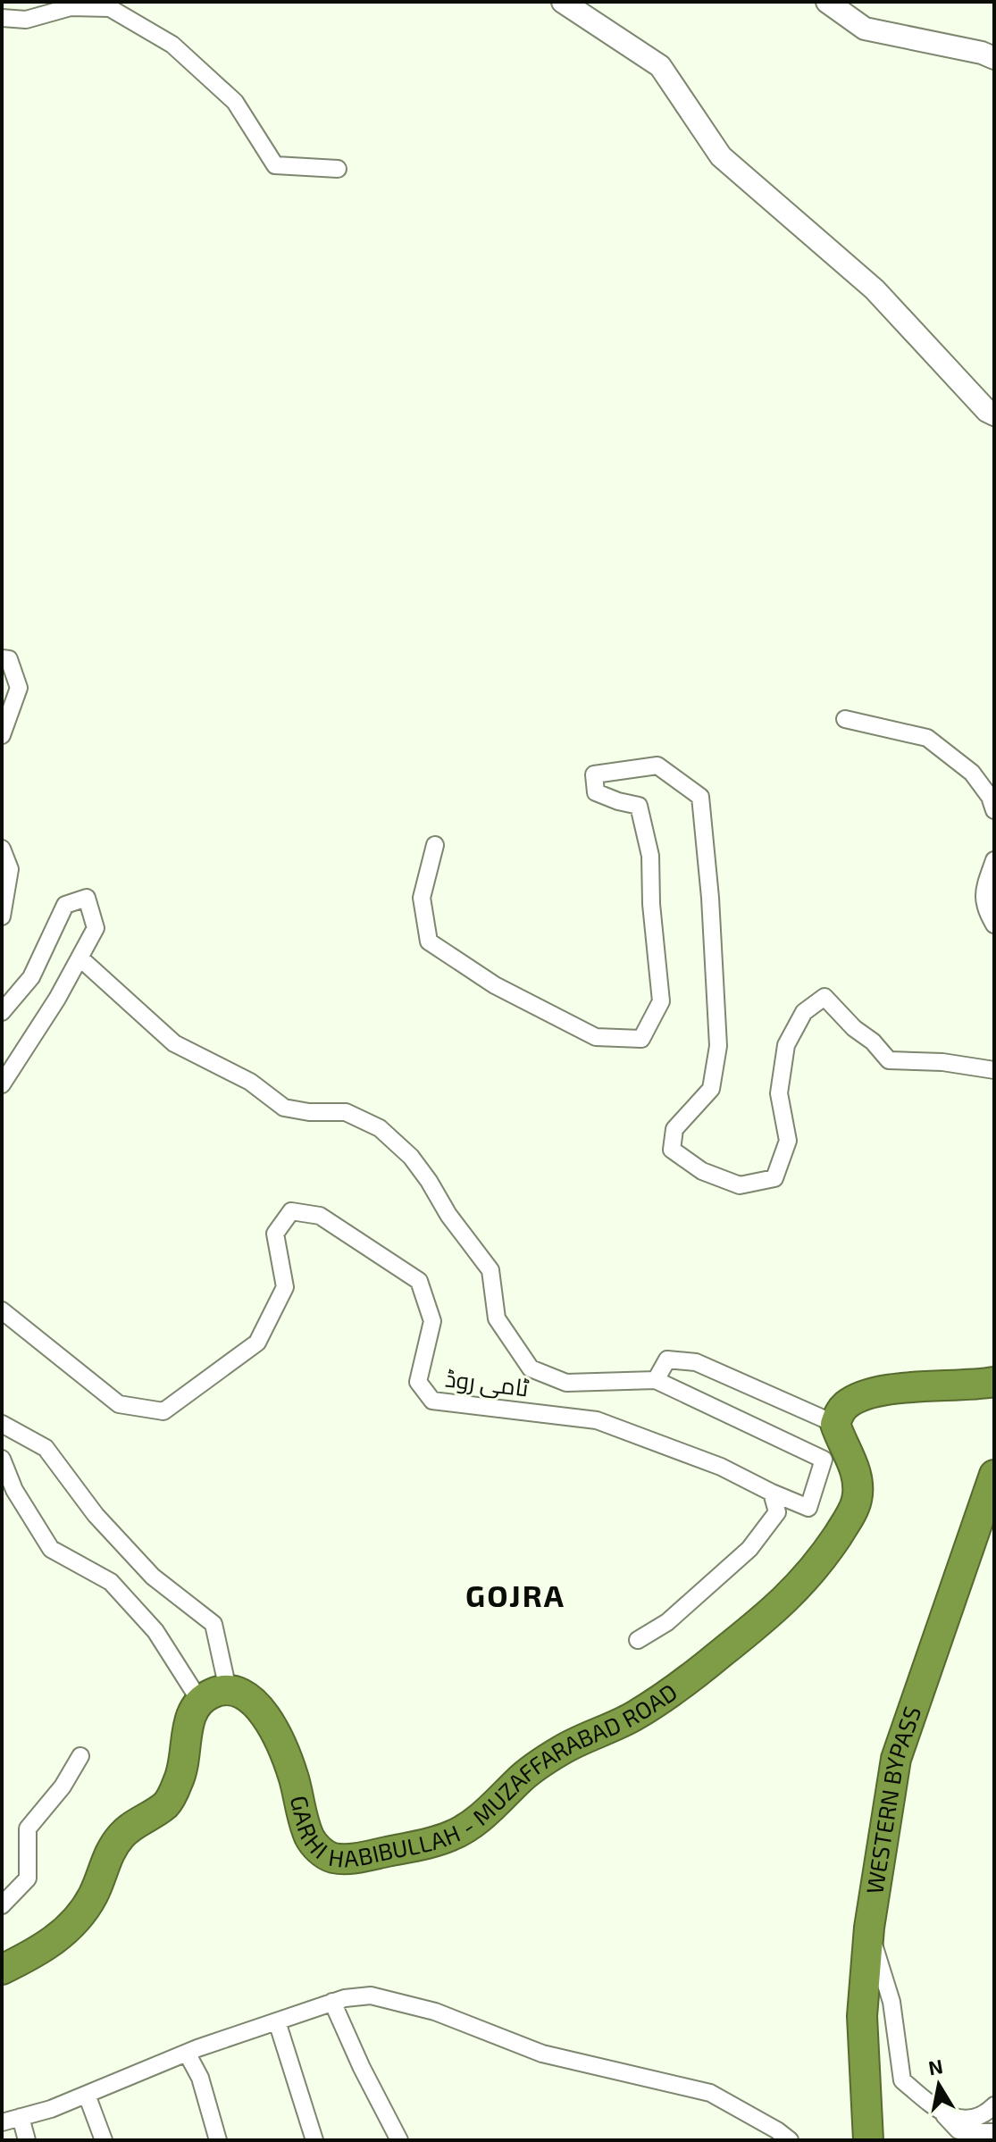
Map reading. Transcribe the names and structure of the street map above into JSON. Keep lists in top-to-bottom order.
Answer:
{
  "streets": {
    "highway": ["GARHI HABIBULLAH - MUZAFFARABAD ROAD", "WESTERN BYPASS"],
    "street": ["ٹامی روڈ"]
  },
  "districts": ["GOJRA"],
  "north": "top"
}
